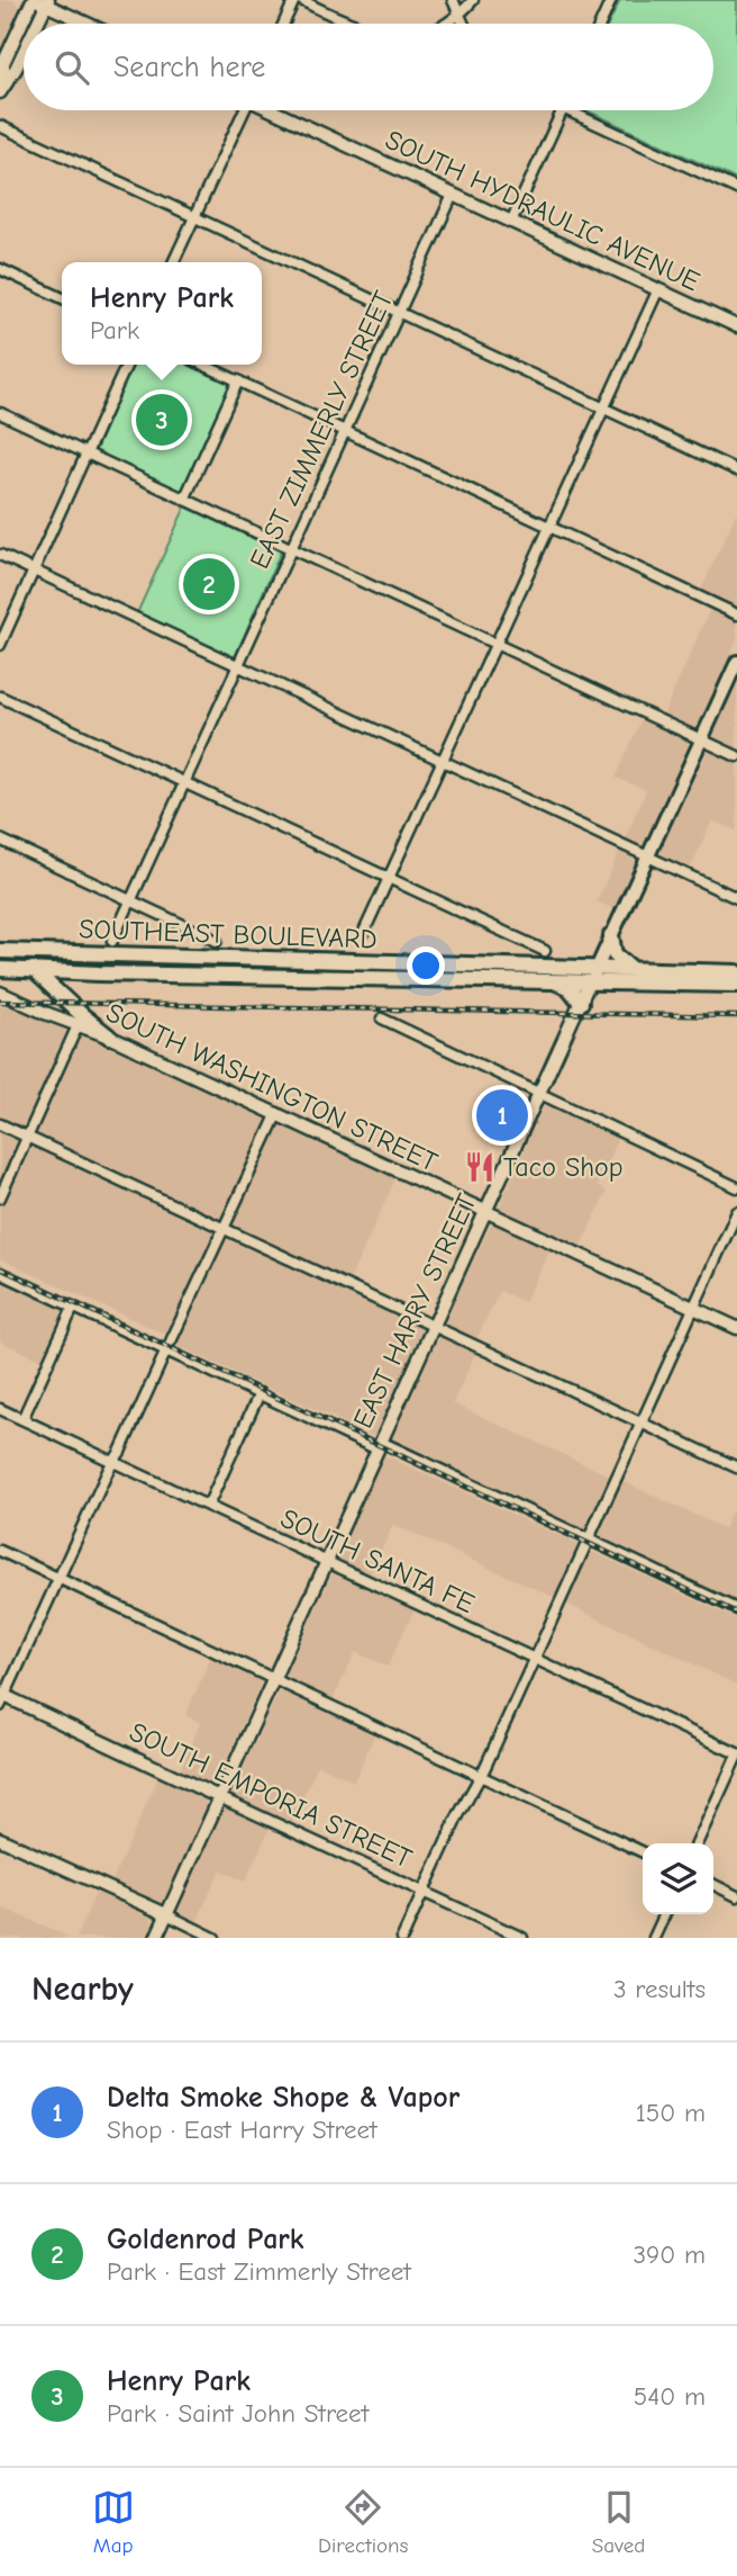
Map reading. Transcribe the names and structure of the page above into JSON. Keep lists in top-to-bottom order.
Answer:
{
  "streets": {
    "main road": ["SOUTHEAST BOULEVARD", "EAST HARRY STREET"],
    "street": [
      "SOUTH HYDRAULIC AVENUE",
      "EAST ZIMMERLY STREET",
      "SOUTH WASHINGTON STREET",
      "SOUTH SANTA FE",
      "SOUTH EMPORIA STREET"
    ]
  },
  "crossings": [
    ["SOUTH HYDRAULIC AVENUE", "EAST ZIMMERLY STREET"],
    ["SOUTHEAST BOULEVARD", "EAST HARRY STREET"],
    ["SOUTH WASHINGTON STREET", "EAST HARRY STREET"],
    ["EAST HARRY STREET", "SOUTH SANTA FE"],
    ["EAST HARRY STREET", "SOUTH EMPORIA STREET"]
  ],
  "places": {
    "restaurant": ["Taco Shop"]
  },
  "page": {
    "search": "Search here",
    "popup": ["Henry Park", "Park"],
    "pins": ["3", "2", "1"],
    "heading": ["Nearby", "3 results"],
    "list": [
      {
        "mark": "1",
        "name": "Delta Smoke Shope & Vapor",
        "note": "Shop · East Harry Street",
        "value": "150 m"
      },
      {
        "mark": "2",
        "name": "Goldenrod Park",
        "note": "Park · East Zimmerly Street",
        "value": "390 m"
      },
      {
        "mark": "3",
        "name": "Henry Park",
        "note": "Park · Saint John Street",
        "value": "540 m"
      }
    ],
    "nav": ["Map", "Directions", "Saved"]
  }
}
